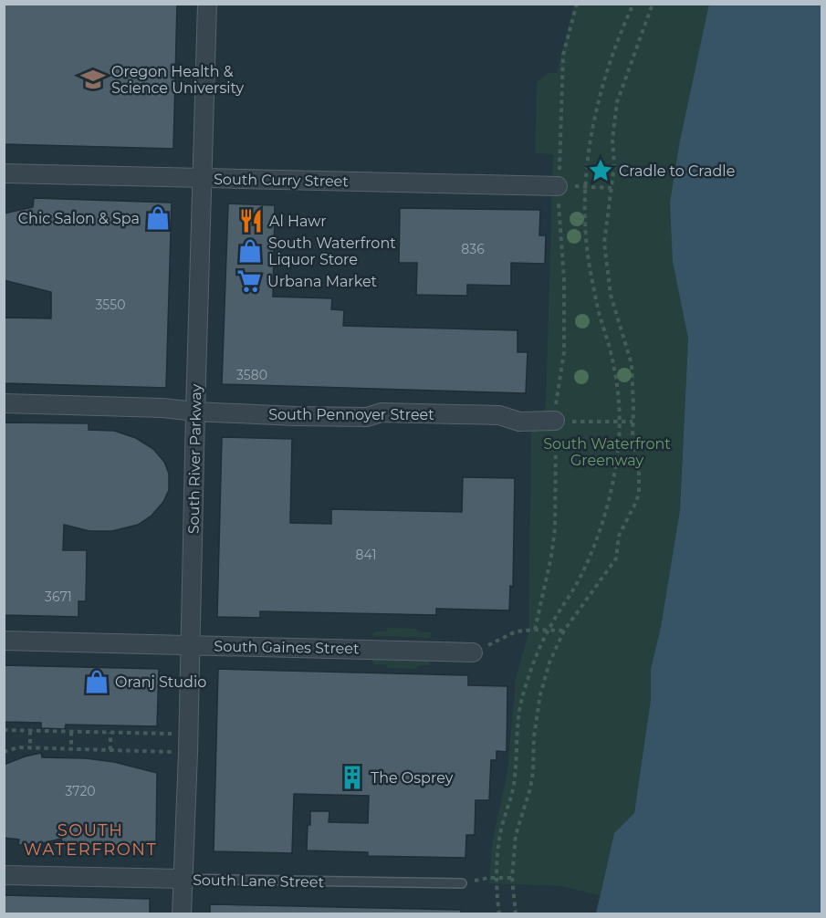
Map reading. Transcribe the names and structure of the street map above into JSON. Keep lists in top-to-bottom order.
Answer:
{
  "streets": {
    "street": [
      "South Curry Street",
      "South Pennoyer Street",
      "South River Parkway",
      "South Gaines Street",
      "South Lane Street"
    ]
  },
  "crossings": [
    ["South Curry Street", "South River Parkway"],
    ["South Pennoyer Street", "South River Parkway"],
    ["South River Parkway", "South Gaines Street"],
    ["South River Parkway", "South Lane Street"]
  ],
  "districts": ["SOUTH WATERFRONT"],
  "parks": ["South Waterfront Greenway"],
  "places": {
    "school or university": ["Oregon Health & Science University"],
    "place": ["Cradle to Cradle"],
    "shop": ["Chic Salon & Spa", "South Waterfront Liquor Store", "Oranj Studio"],
    "restaurant": ["Al Hawr"],
    "supermarket": ["Urbana Market"],
    "building": ["The Osprey"]
  },
  "house_numbers": [
    "836",
    "3550",
    "3580",
    "841",
    "3671",
    "3720"
  ]
}
